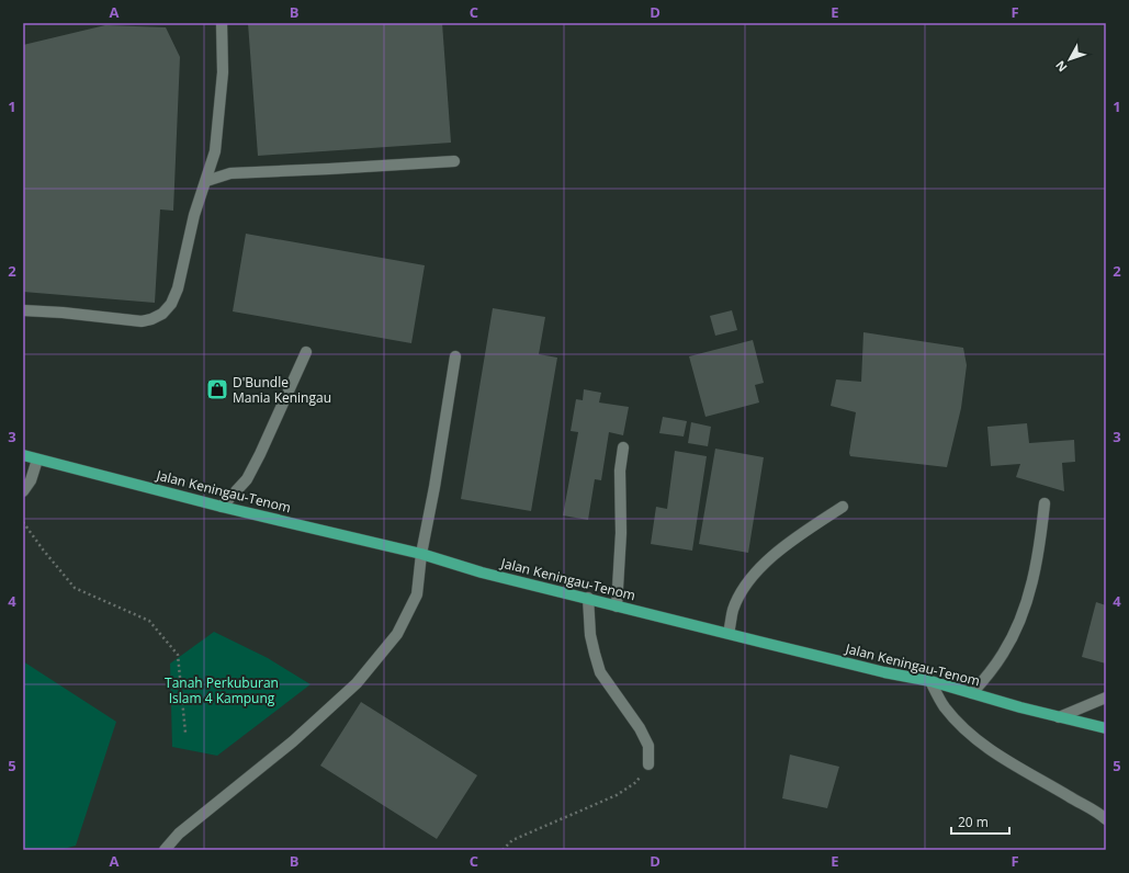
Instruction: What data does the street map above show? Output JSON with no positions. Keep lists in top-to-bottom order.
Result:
{
  "streets": {
    "main road": ["Jalan Keningau-Tenom"]
  },
  "parks": ["Tanah Perkuburan Islam 4 Kampung"],
  "places": {
    "shop": ["D'Bundle Mania Keningau"]
  },
  "scale_bar": "20 m",
  "north": "bottom left",
  "grid": {
    "columns": [
      "A",
      "B",
      "C",
      "D",
      "E",
      "F"
    ],
    "rows": [
      "1",
      "2",
      "3",
      "4",
      "5"
    ]
  }
}
